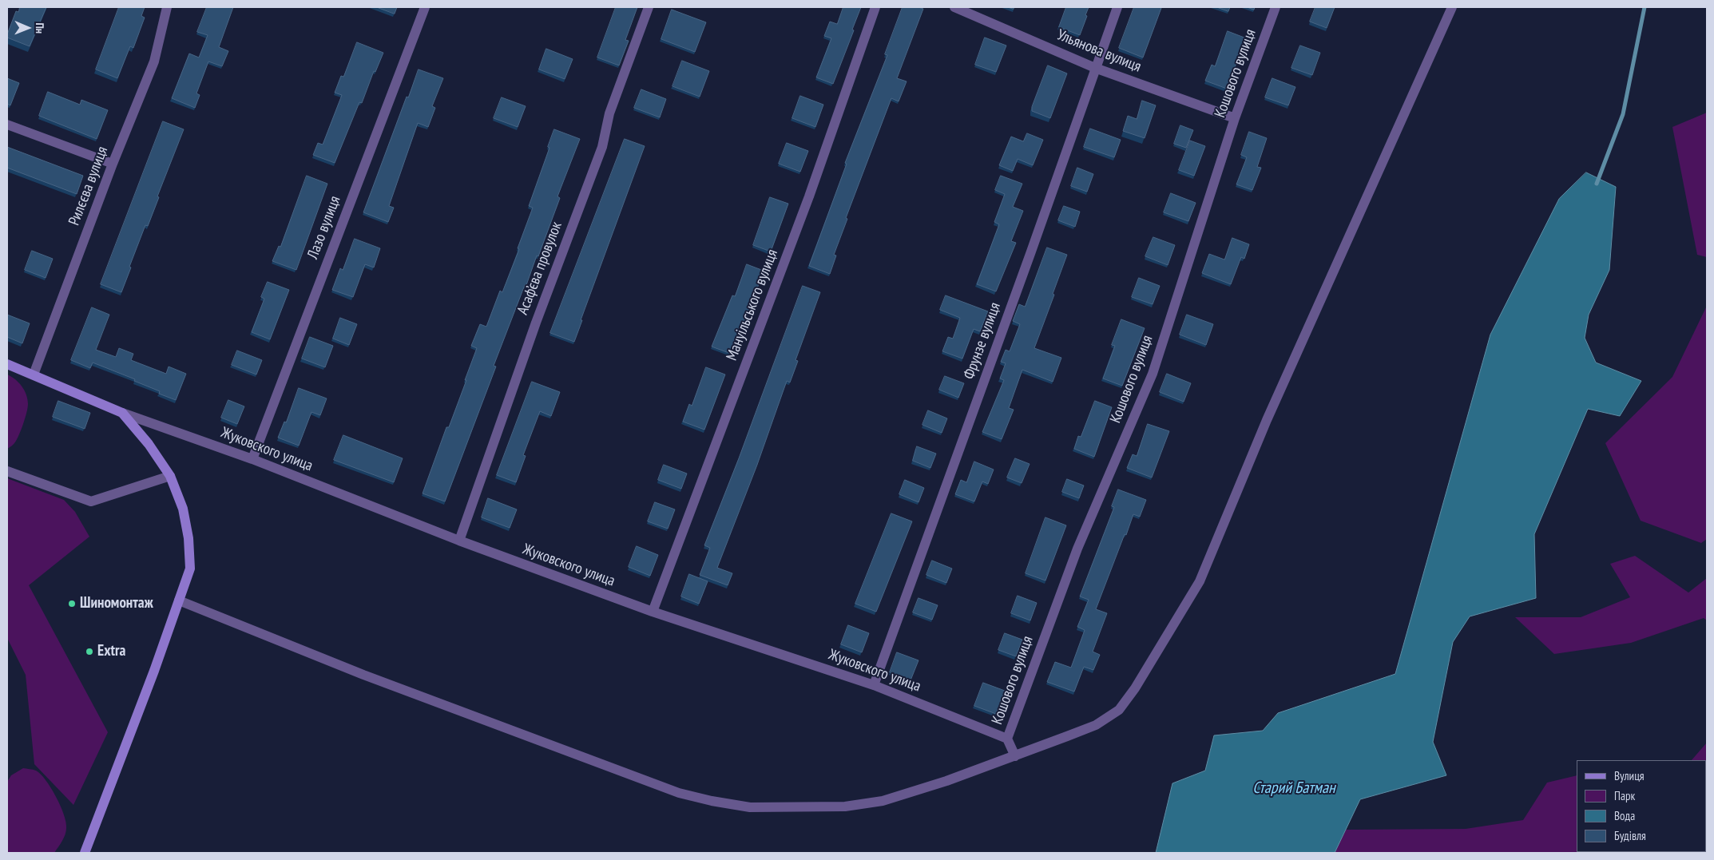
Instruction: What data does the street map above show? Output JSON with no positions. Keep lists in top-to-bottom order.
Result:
{
  "streets": {
    "street": [
      "Ульянова вулиця",
      "Кошового вулиця",
      "Рилєєва вулиця",
      "Лазо вулиця",
      "Асаф’єва провулок",
      "Мануільського вулиця",
      "Фрунзе вулиця",
      "Жуковского улица"
    ]
  },
  "crossings": [
    ["Ульянова вулиця", "Кошового вулиця"],
    ["Ульянова вулиця", "Фрунзе вулиця"],
    ["Кошового вулиця", "Жуковского улица"],
    ["Лазо вулиця", "Жуковского улица"],
    ["Асаф’єва провулок", "Жуковского улица"],
    ["Мануільського вулиця", "Жуковского улица"],
    ["Фрунзе вулиця", "Жуковского улица"]
  ],
  "water": ["Старий Батман"],
  "places": ["Шиномонтаж", "Extra"],
  "legend": [
    "Вулиця",
    "Парк",
    "Вода",
    "Будівля"
  ],
  "north": "right"
}
